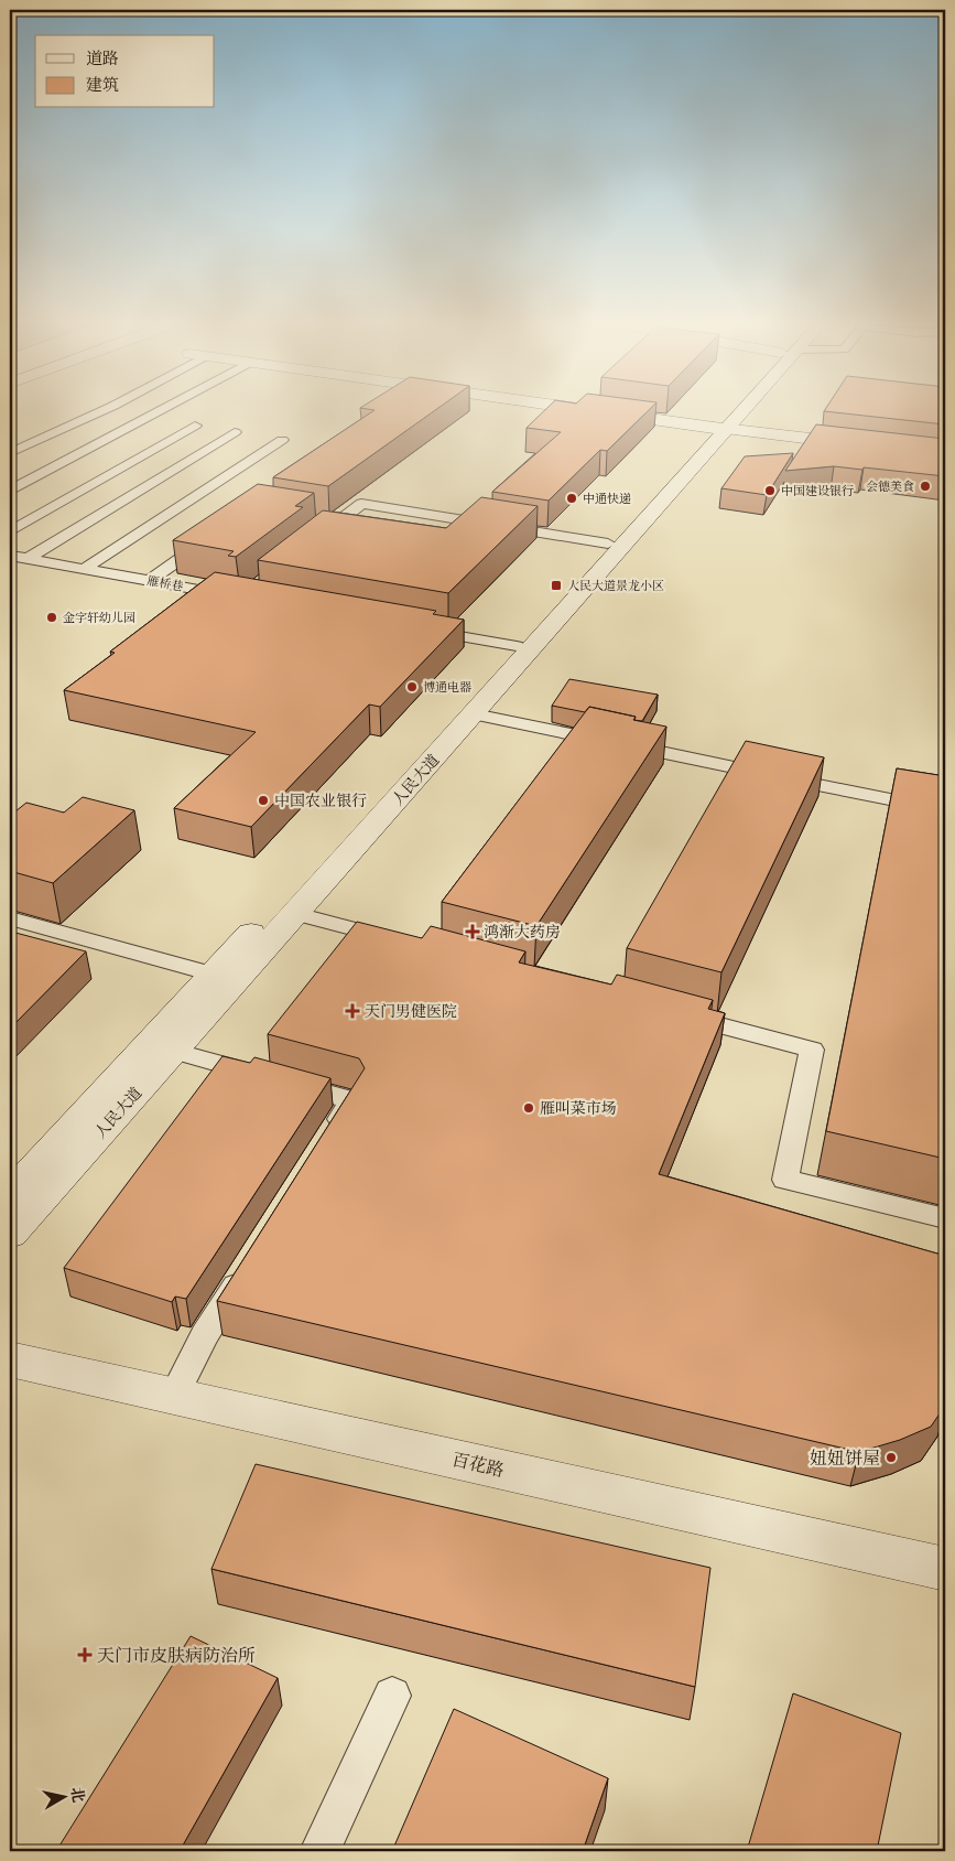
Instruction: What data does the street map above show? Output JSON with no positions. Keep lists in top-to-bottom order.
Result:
{
  "streets": {
    "main road": ["人民大道", "百花路"],
    "lane": ["雁桥巷"]
  },
  "places": {
    "other": [
      "会德美食",
      "中国建设银行",
      "中通快递",
      "金字轩幼儿园",
      "博通电器",
      "中国农业银行",
      "雁叫菜市场",
      "妞妞饼屋"
    ],
    "transit": ["人民大道景龙小区"],
    "health": ["鸿渐大药房", "天门男健医院", "天门市皮肤病防治所"]
  },
  "legend": ["道路", "建筑"],
  "north": "right"
}
